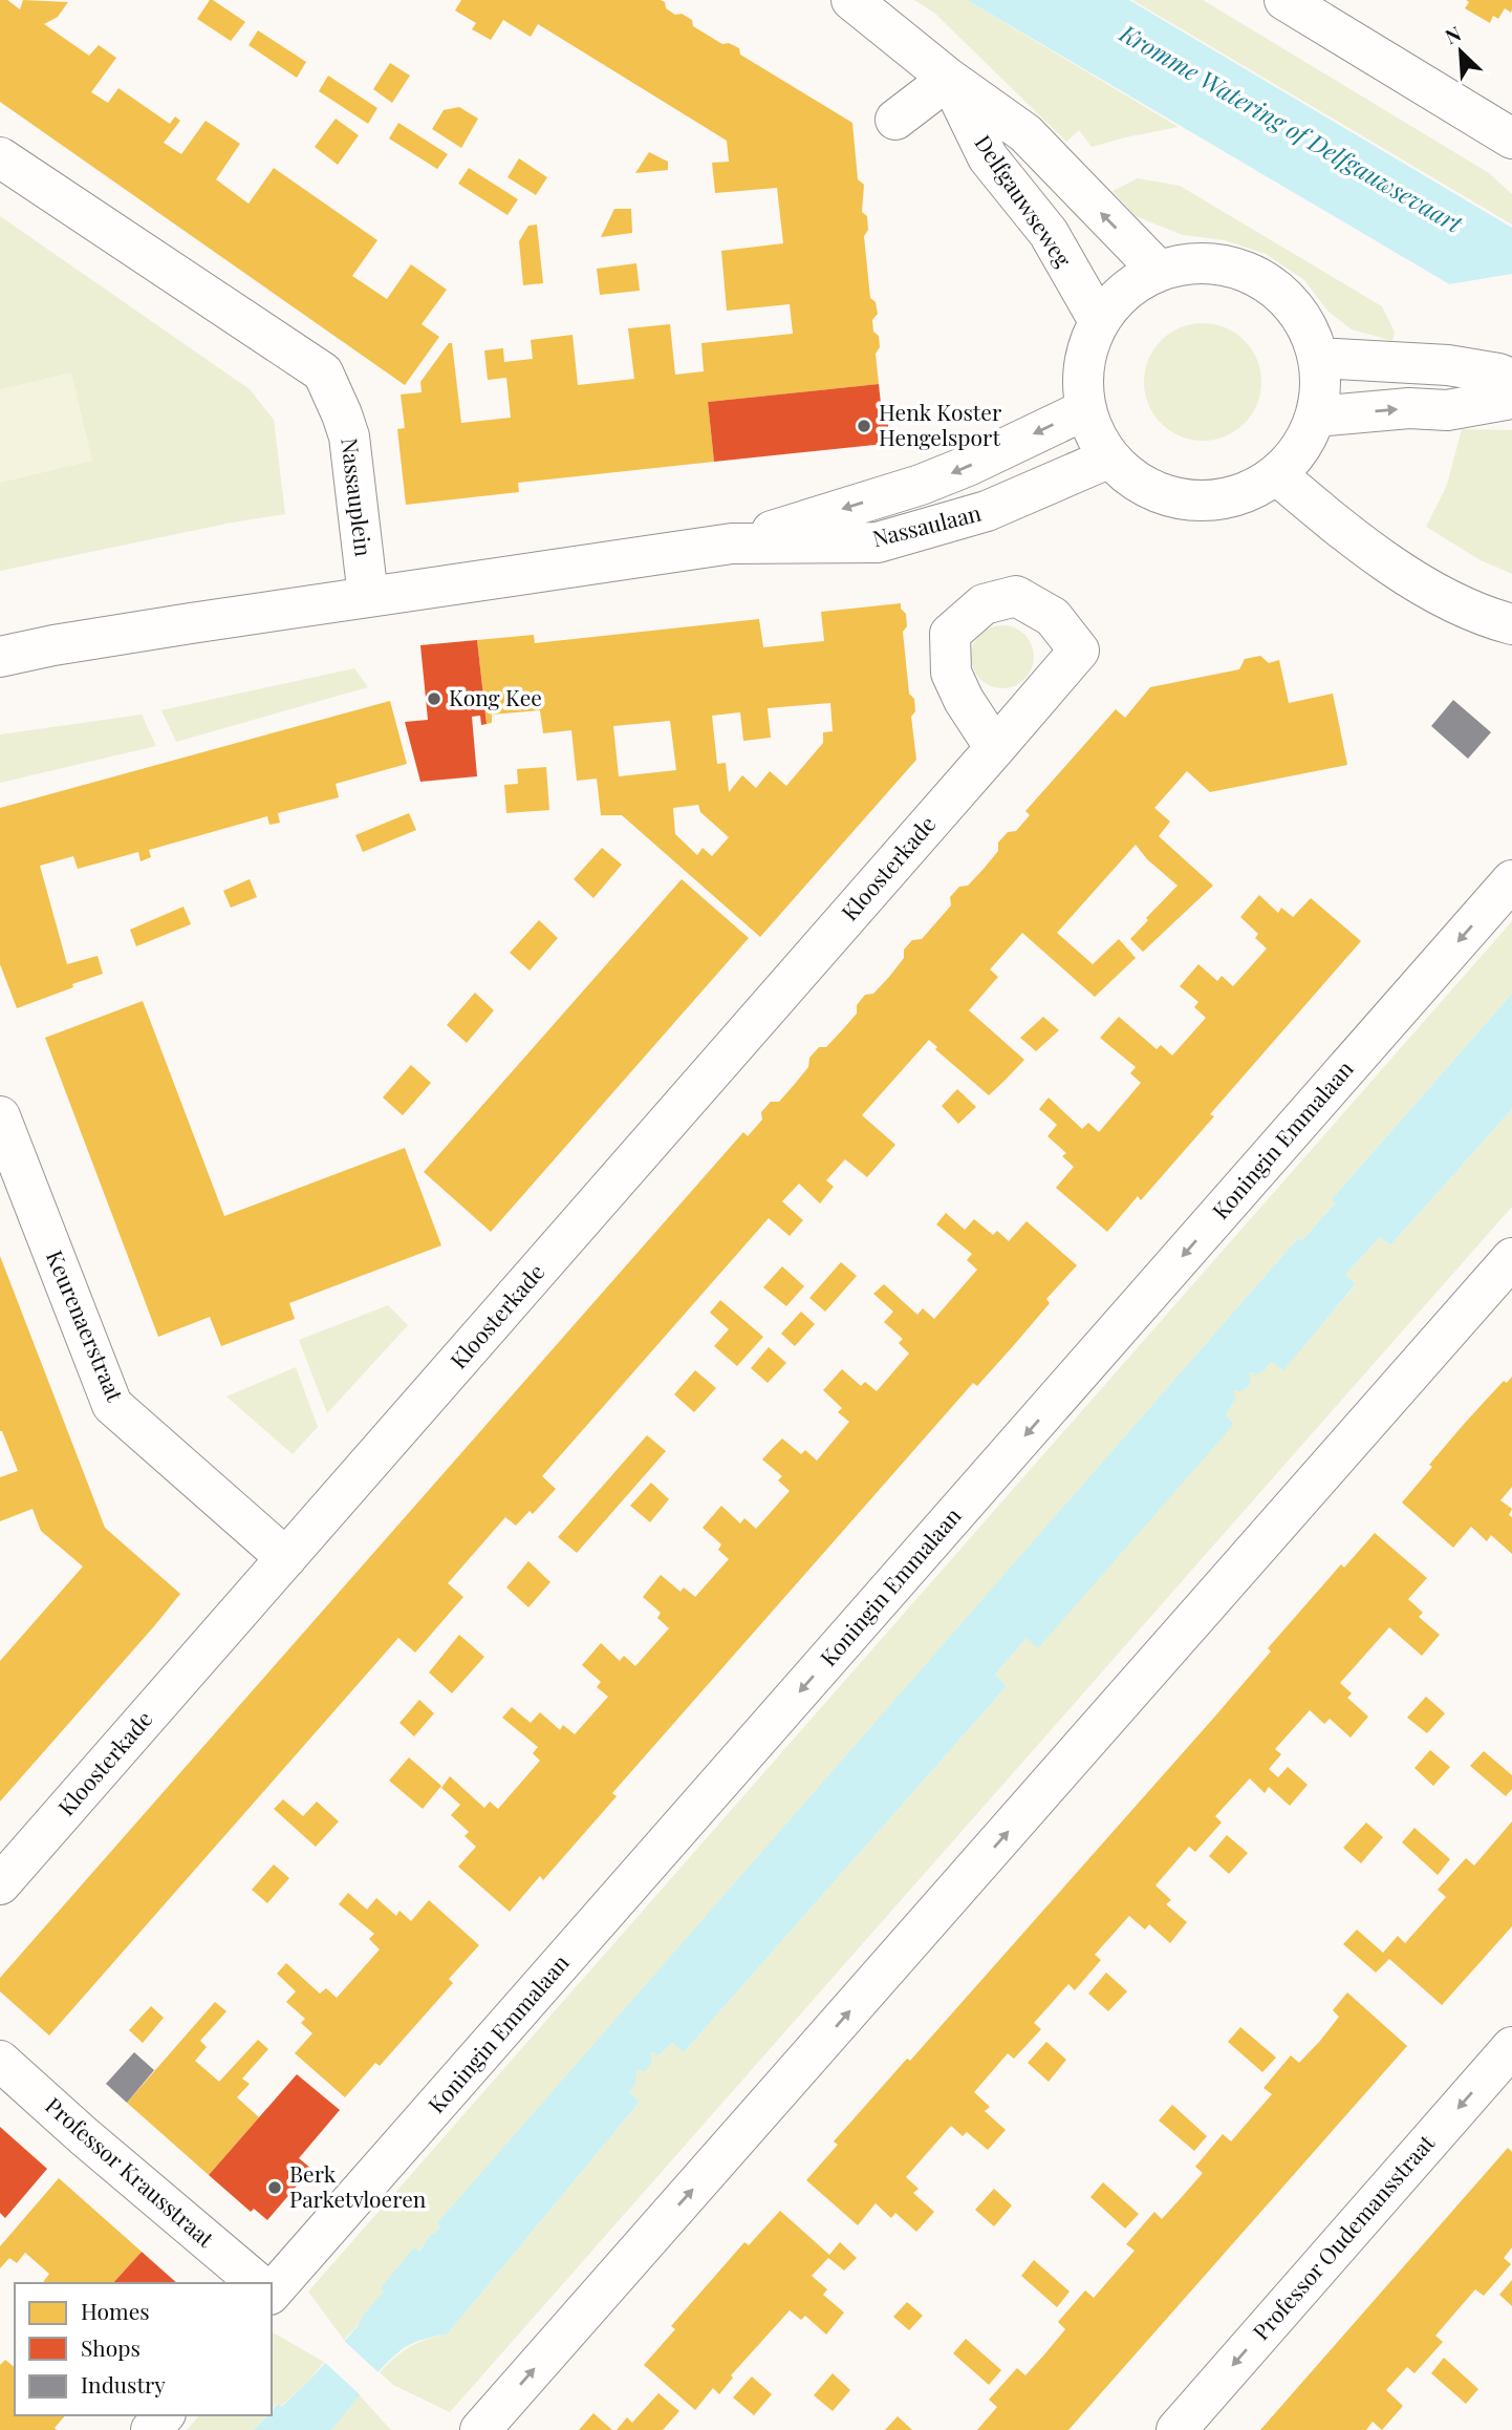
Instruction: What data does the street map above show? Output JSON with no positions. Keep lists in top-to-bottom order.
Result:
{
  "streets": {
    "street": [
      "Delfgauwseweg",
      "Nassauplein",
      "Nassaulaan",
      "Kloosterkade",
      "Koningin Emmalaan",
      "Keurenaerstraat",
      "Professor Krausstraat",
      "Professor Oudemansstraat"
    ]
  },
  "crossings": [
    ["Delfgauwseweg", "Nassaulaan"],
    ["Nassauplein", "Nassaulaan"],
    ["Kloosterkade", "Keurenaerstraat"]
  ],
  "one_way": ["Professor Oudemansstraat"],
  "water": ["Kromme Watering of Delfgauwsevaart"],
  "places": ["Henk Koster Hengelsport", "Kong Kee", "Berk Parketvloeren"],
  "legend": ["Homes", "Shops", "Industry"],
  "north": "top left"
}
